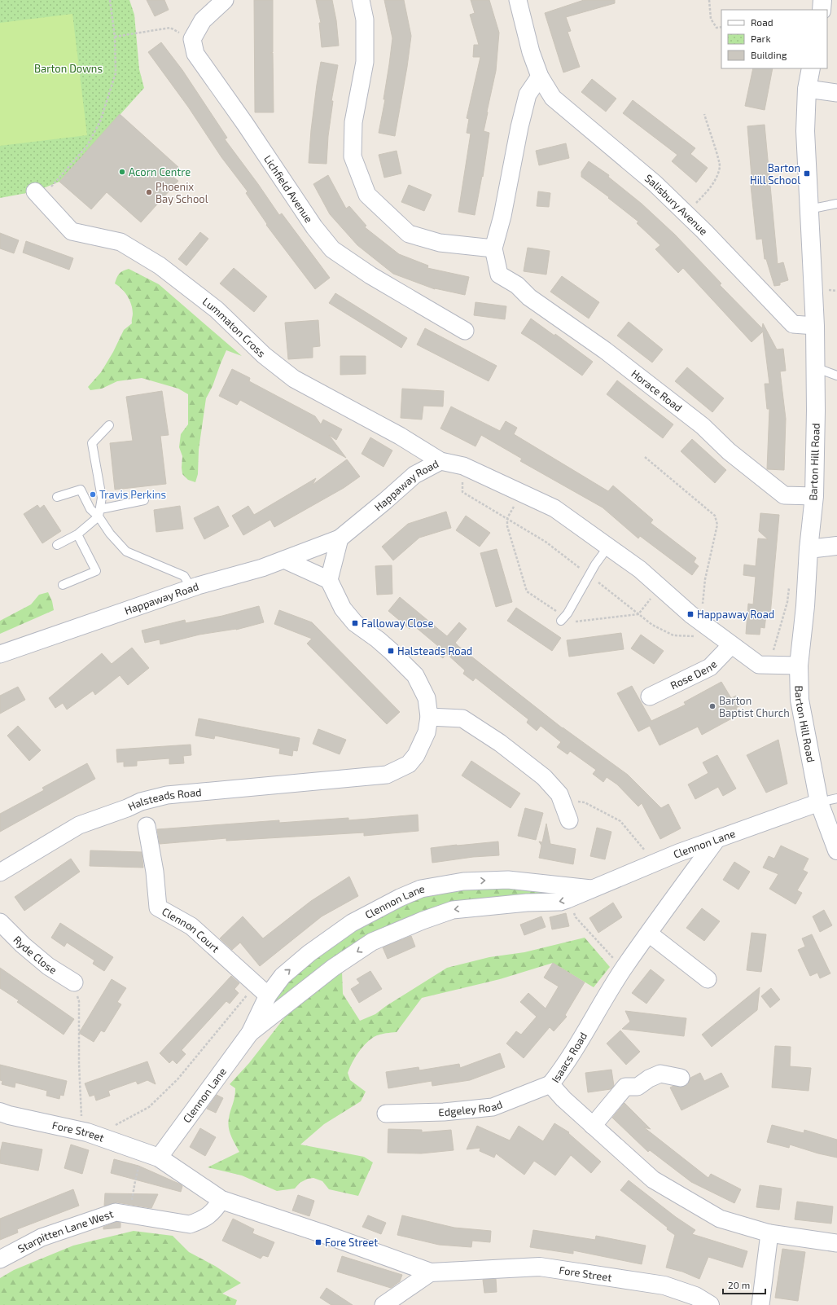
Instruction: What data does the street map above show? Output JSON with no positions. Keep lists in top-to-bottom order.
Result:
{
  "streets": {
    "street": [
      "Lichfield Avenue",
      "Salisbury Avenue",
      "Lummaton Cross",
      "Horace Road",
      "Barton Hill Road",
      "Happaway Road",
      "Rose Dene",
      "Halsteads Road",
      "Clennon Lane",
      "Clennon Court",
      "Ryde Close",
      "Isaacs Road",
      "Edgeley Road",
      "Fore Street",
      "Starpitten Lane West"
    ]
  },
  "crossings": [
    ["Salisbury Avenue", "Barton Hill Road"],
    ["Lummaton Cross", "Happaway Road"],
    ["Horace Road", "Barton Hill Road"],
    ["Barton Hill Road", "Happaway Road"],
    ["Barton Hill Road", "Clennon Lane"],
    ["Happaway Road", "Rose Dene"],
    ["Clennon Lane", "Clennon Court"],
    ["Clennon Lane", "Isaacs Road"],
    ["Clennon Lane", "Fore Street"],
    ["Isaacs Road", "Edgeley Road"],
    ["Fore Street", "Starpitten Lane West"]
  ],
  "parks": ["Barton Downs"],
  "places": {
    "other": [
      "Acorn Centre",
      "Phoenix Bay School",
      "Travis Perkins",
      "Barton Baptist Church"
    ],
    "transit": [
      "Barton Hill School",
      "Happaway Road",
      "Falloway Close",
      "Halsteads Road",
      "Fore Street"
    ]
  },
  "legend": ["Road", "Park", "Building"],
  "scale_bar": "20 m"
}
